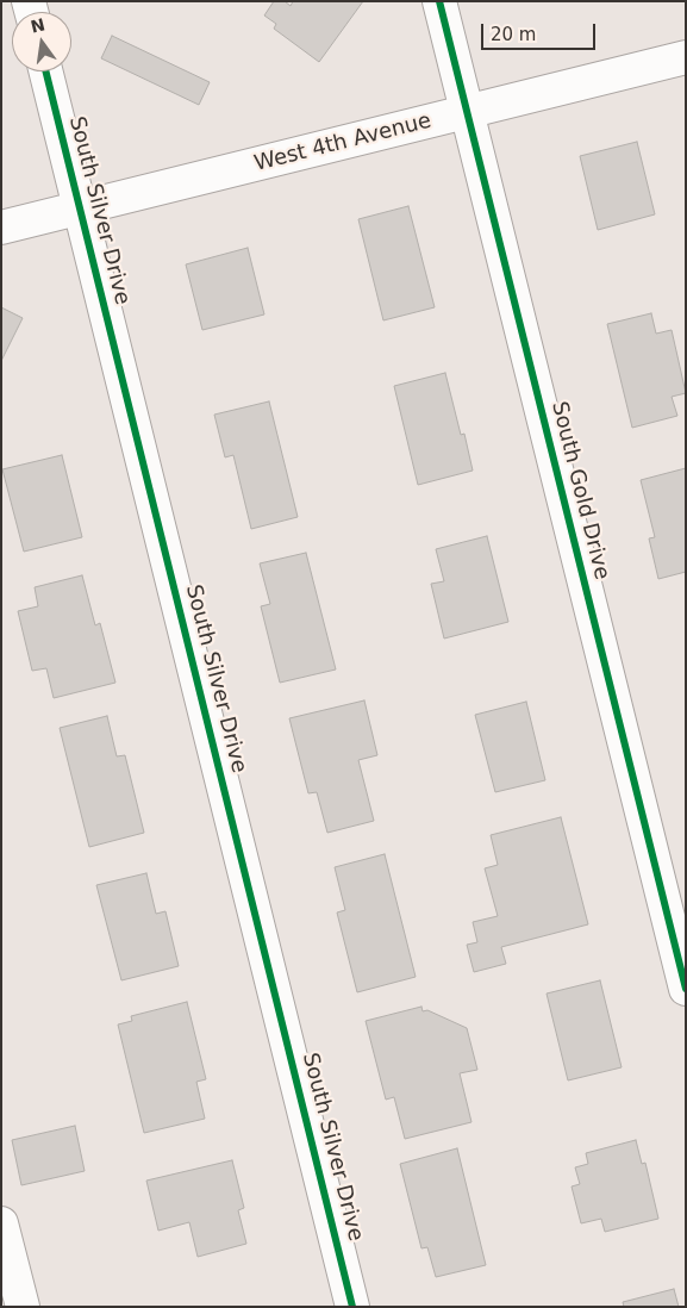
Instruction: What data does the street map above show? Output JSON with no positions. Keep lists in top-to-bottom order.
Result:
{
  "streets": {
    "street": ["West 4th Avenue", "South Silver Drive", "South Gold Drive"]
  },
  "crossings": [
    ["West 4th Avenue", "South Silver Drive"],
    ["West 4th Avenue", "South Gold Drive"]
  ],
  "scale_bar": "20 m",
  "north": "top"
}
